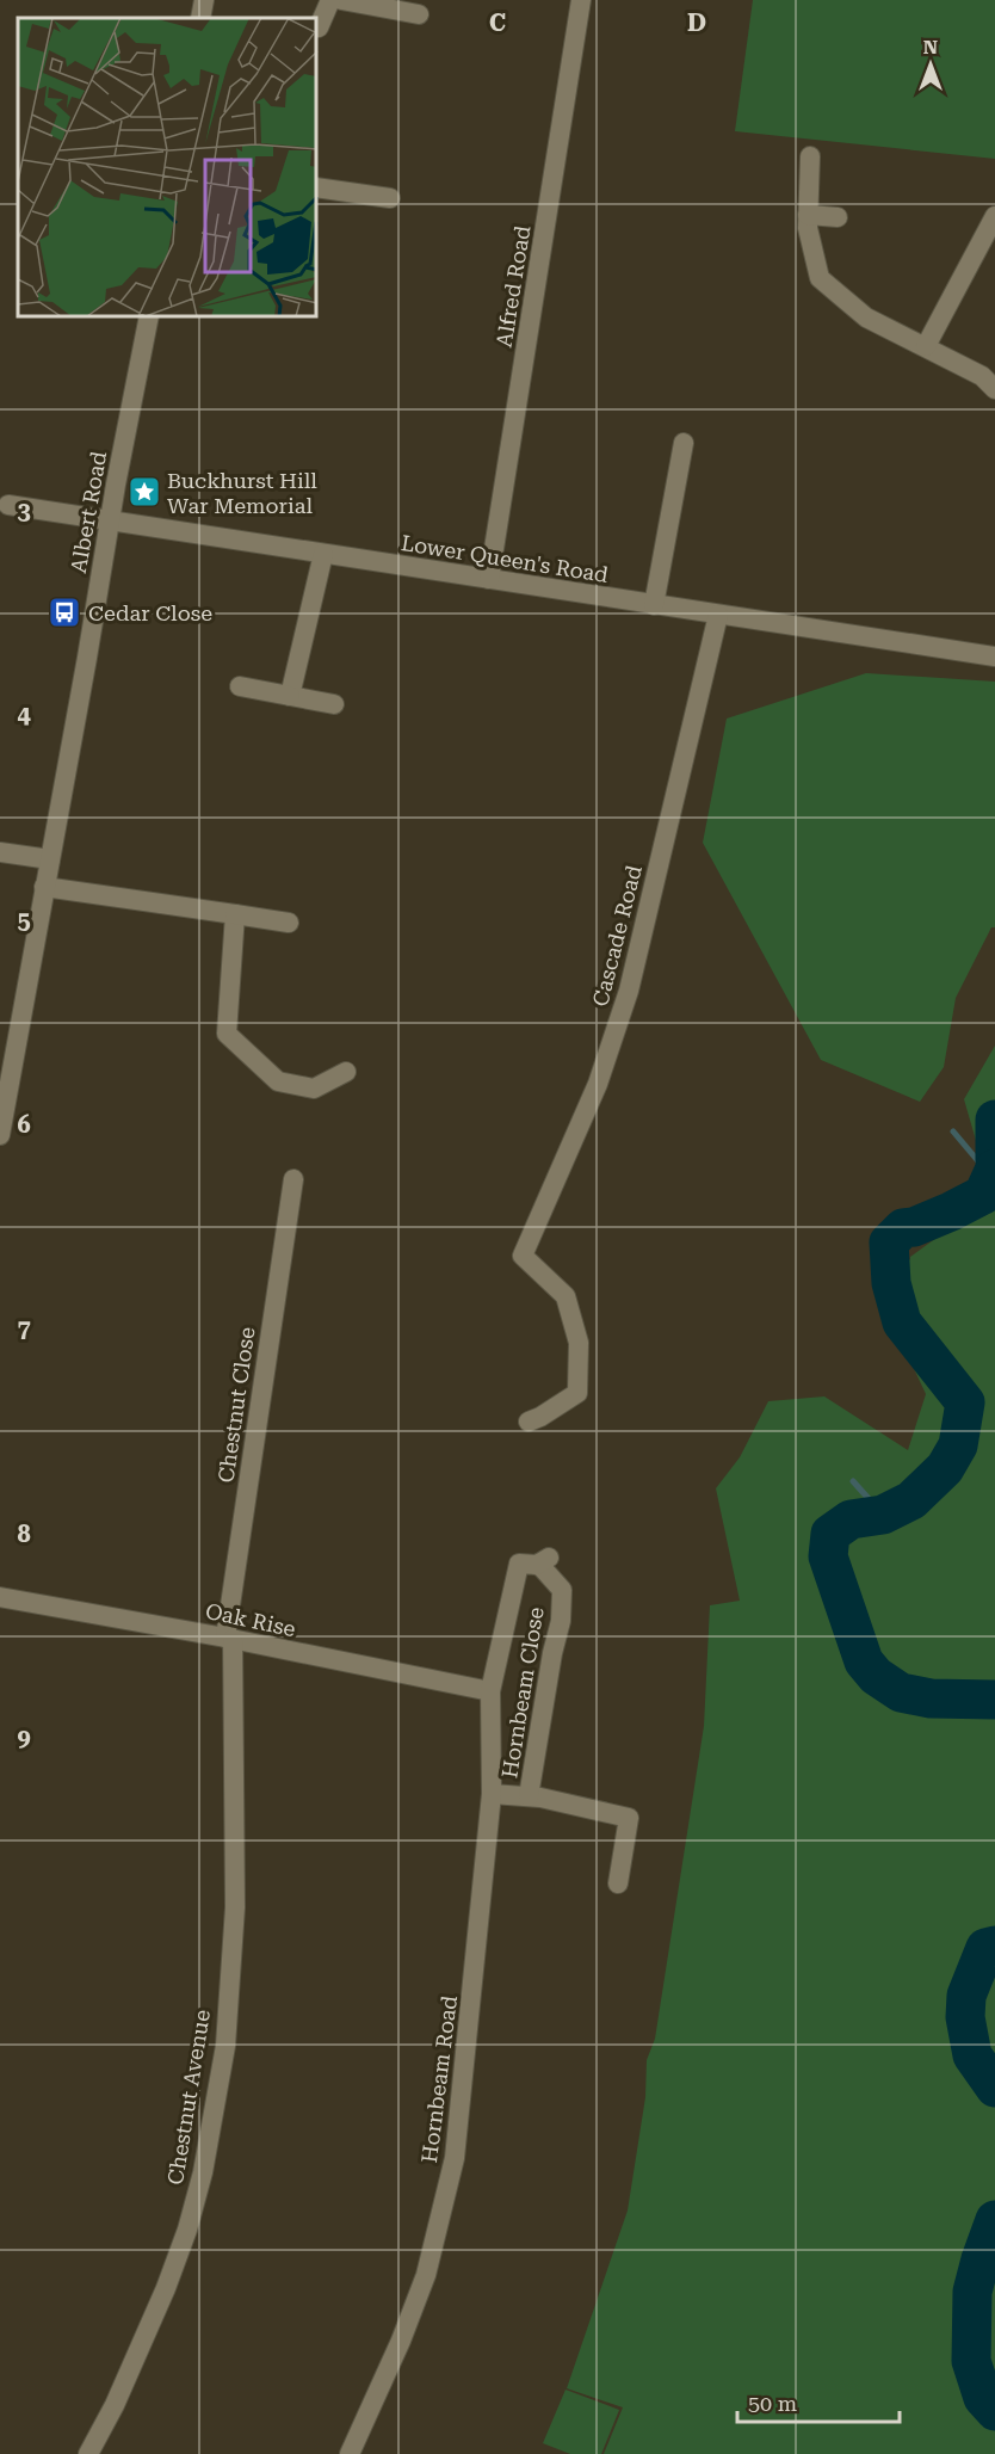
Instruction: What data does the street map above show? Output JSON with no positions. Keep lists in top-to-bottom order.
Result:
{
  "streets": {
    "street": [
      "Alfred Road",
      "Albert Road",
      "Lower Queen's Road",
      "Cascade Road",
      "Chestnut Close",
      "Oak Rise",
      "Hornbeam Close",
      "Hornbeam Road",
      "Chestnut Avenue"
    ]
  },
  "crossings": [
    ["Alfred Road", "Lower Queen's Road"],
    ["Albert Road", "Lower Queen's Road"],
    ["Lower Queen's Road", "Cascade Road"],
    ["Chestnut Close", "Oak Rise"],
    ["Chestnut Close", "Chestnut Avenue"],
    ["Oak Rise", "Hornbeam Close"],
    ["Oak Rise", "Hornbeam Road"],
    ["Oak Rise", "Chestnut Avenue"],
    ["Hornbeam Close", "Hornbeam Road"]
  ],
  "places": {
    "place": ["Buckhurst Hill War Memorial"],
    "bus stop": ["Cedar Close"]
  },
  "scale_bar": "50 m",
  "north": "top",
  "grid": {
    "columns": ["C", "D"],
    "rows": [
      "3",
      "4",
      "5",
      "6",
      "7",
      "8",
      "9"
    ]
  }
}
